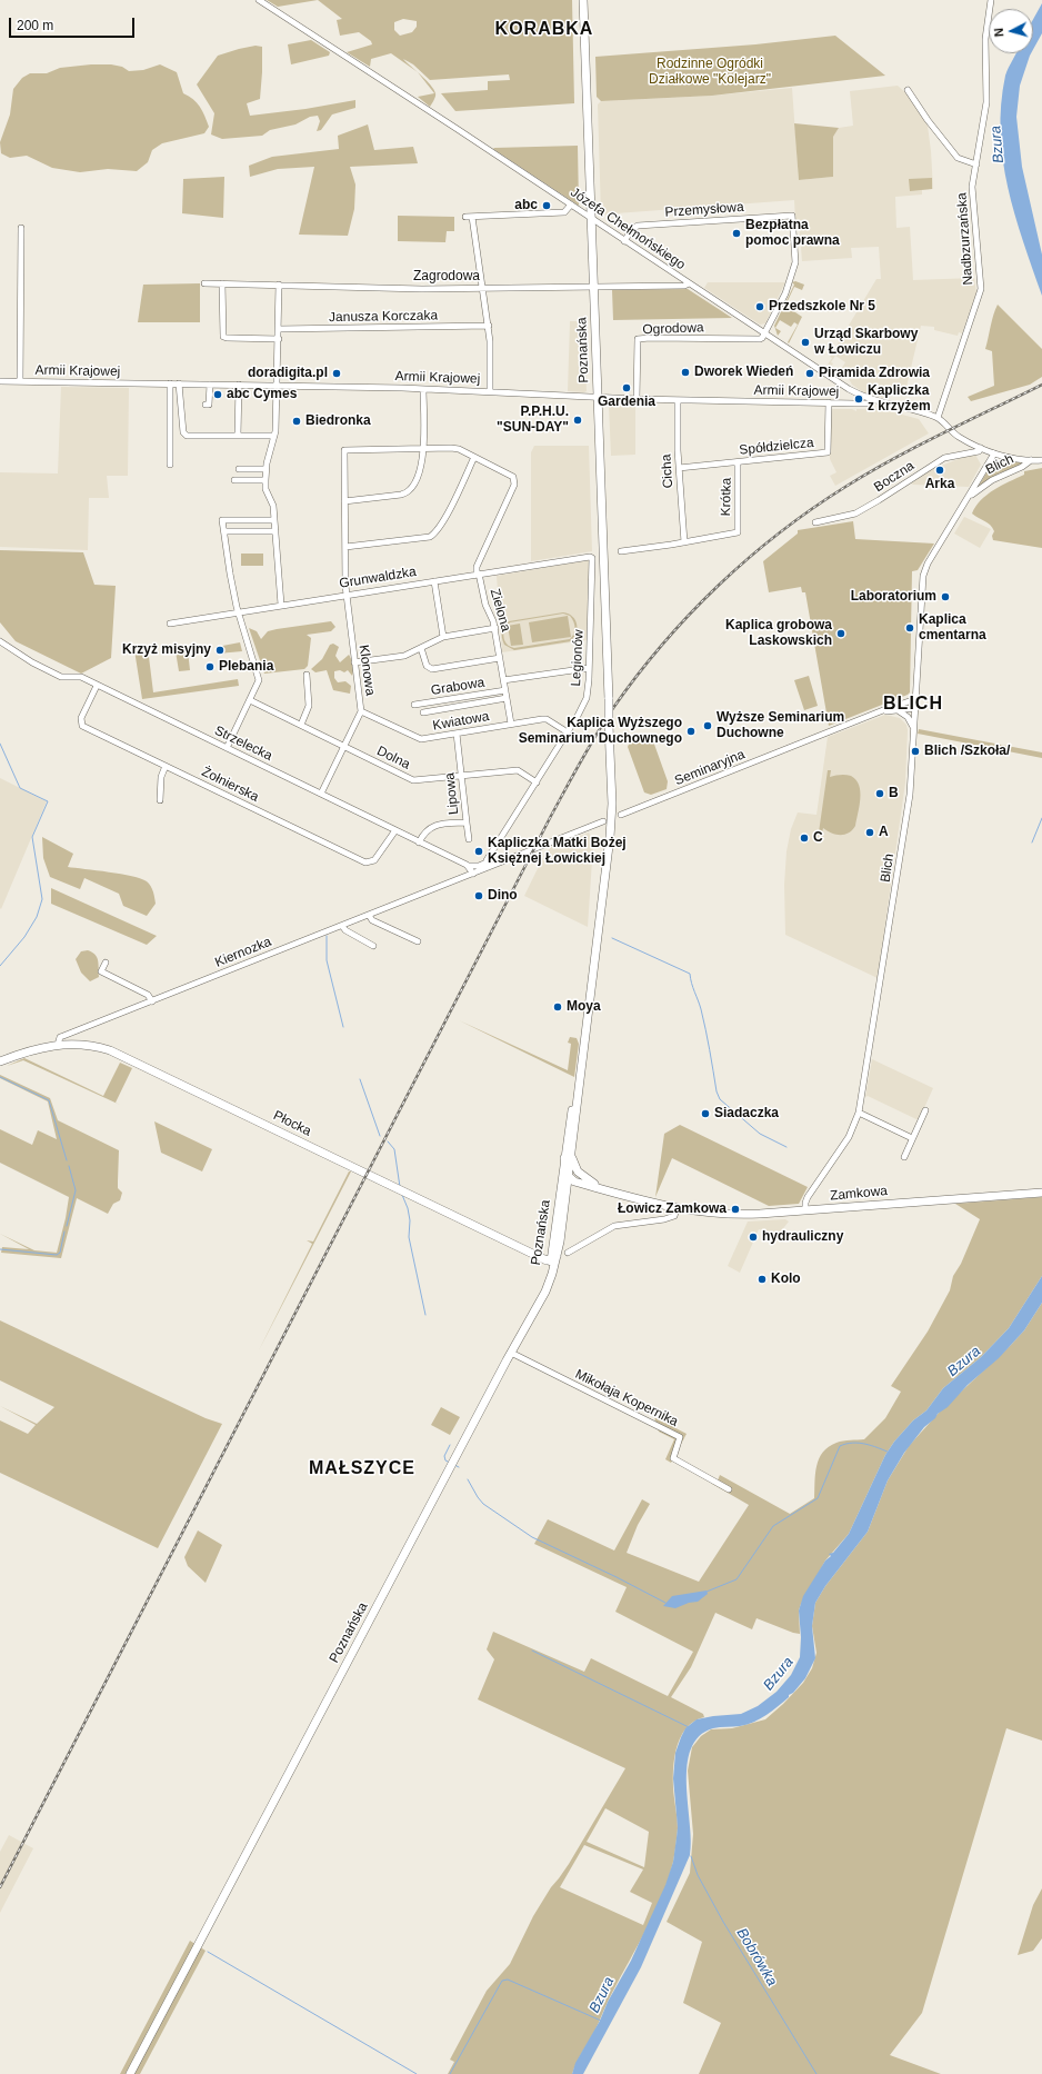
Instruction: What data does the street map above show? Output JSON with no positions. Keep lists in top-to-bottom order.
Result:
{
  "streets": {
    "main road": ["Poznańska", "Płocka", "Zamkowa"],
    "street": [
      "Przemysłowa",
      "Józefa Chełmońskiego",
      "Nadbzurzańska",
      "Zagrodowa",
      "Janusza Korczaka",
      "Ogrodowa",
      "Armii Krajowej",
      "Spółdzielcza",
      "Blich",
      "Cicha",
      "Boczna",
      "Krótka",
      "Grunwaldzka",
      "Zielona",
      "Legionów",
      "Klonowa",
      "Grabowa",
      "Kwiatowa",
      "Strzelecka",
      "Dolna",
      "Seminaryjna",
      "Żołnierska",
      "Lipowa",
      "Kiernozka",
      "Mikołaja Kopernika"
    ]
  },
  "crossings": [
    ["Przemysłowa", "Józefa Chełmońskiego"],
    ["Przemysłowa", "Ogrodowa"],
    ["Józefa Chełmońskiego", "Nadbzurzańska"],
    ["Józefa Chełmońskiego", "Zagrodowa"],
    ["Józefa Chełmońskiego", "Ogrodowa"],
    ["Józefa Chełmońskiego", "Poznańska"],
    ["Józefa Chełmońskiego", "Armii Krajowej"],
    ["Józefa Chełmońskiego", "Blich"],
    ["Józefa Chełmońskiego", "Boczna"],
    ["Zagrodowa", "Poznańska"],
    ["Ogrodowa", "Armii Krajowej"],
    ["Poznańska", "Armii Krajowej"],
    ["Poznańska", "Płocka"],
    ["Poznańska", "Zamkowa"],
    ["Poznańska", "Mikołaja Kopernika"],
    ["Armii Krajowej", "Spółdzielcza"],
    ["Armii Krajowej", "Cicha"],
    ["Spółdzielcza", "Cicha"],
    ["Spółdzielcza", "Krótka"],
    ["Blich", "Seminaryjna"],
    ["Blich", "Zamkowa"],
    ["Cicha", "Krótka"],
    ["Grunwaldzka", "Zielona"],
    ["Grunwaldzka", "Legionów"],
    ["Grunwaldzka", "Klonowa"],
    ["Zielona", "Grabowa"],
    ["Zielona", "Kwiatowa"],
    ["Legionów", "Kwiatowa"],
    ["Legionów", "Dolna"],
    ["Legionów", "Kiernozka"],
    ["Klonowa", "Kwiatowa"],
    ["Klonowa", "Strzelecka"],
    ["Klonowa", "Dolna"],
    ["Kwiatowa", "Lipowa"],
    ["Strzelecka", "Żołnierska"],
    ["Strzelecka", "Lipowa"],
    ["Dolna", "Lipowa"],
    ["Kiernozka", "Płocka"]
  ],
  "districts": ["KORABKA", "BLICH", "MAŁSZYCE"],
  "water": ["Bzura", "Bobrówka"],
  "parks": ["Rodzinne Ogródki Działkowe \"Kolejarz\""],
  "places": [
    "abc",
    "Bezpłatna pomoc prawna",
    "Przedszkole Nr 5",
    "Urząd Skarbowy w Łowiczu",
    "Dworek Wiedeń",
    "doradigita.pl",
    "Piramida Zdrowia",
    "Gardenia",
    "abc Cymes",
    "Kapliczka z krzyżem",
    "P.P.H.U. \"SUN-DAY\"",
    "Biedronka",
    "Arka",
    "Laboratorium",
    "Kaplica cmentarna",
    "Kaplica grobowa Laskowskich",
    "Krzyż misyjny",
    "Plebania",
    "Wyższe Seminarium Duchowne",
    "Kaplica Wyższego Seminarium Duchownego",
    "Blich /Szkoła/",
    "B",
    "A",
    "C",
    "Kapliczka Matki Bożej Księżnej Łowickiej",
    "Dino",
    "Moya",
    "Siadaczka",
    "Łowicz Zamkowa",
    "hydrauliczny",
    "Kolo"
  ],
  "scale_bar": "200 m",
  "north": "left"
}
